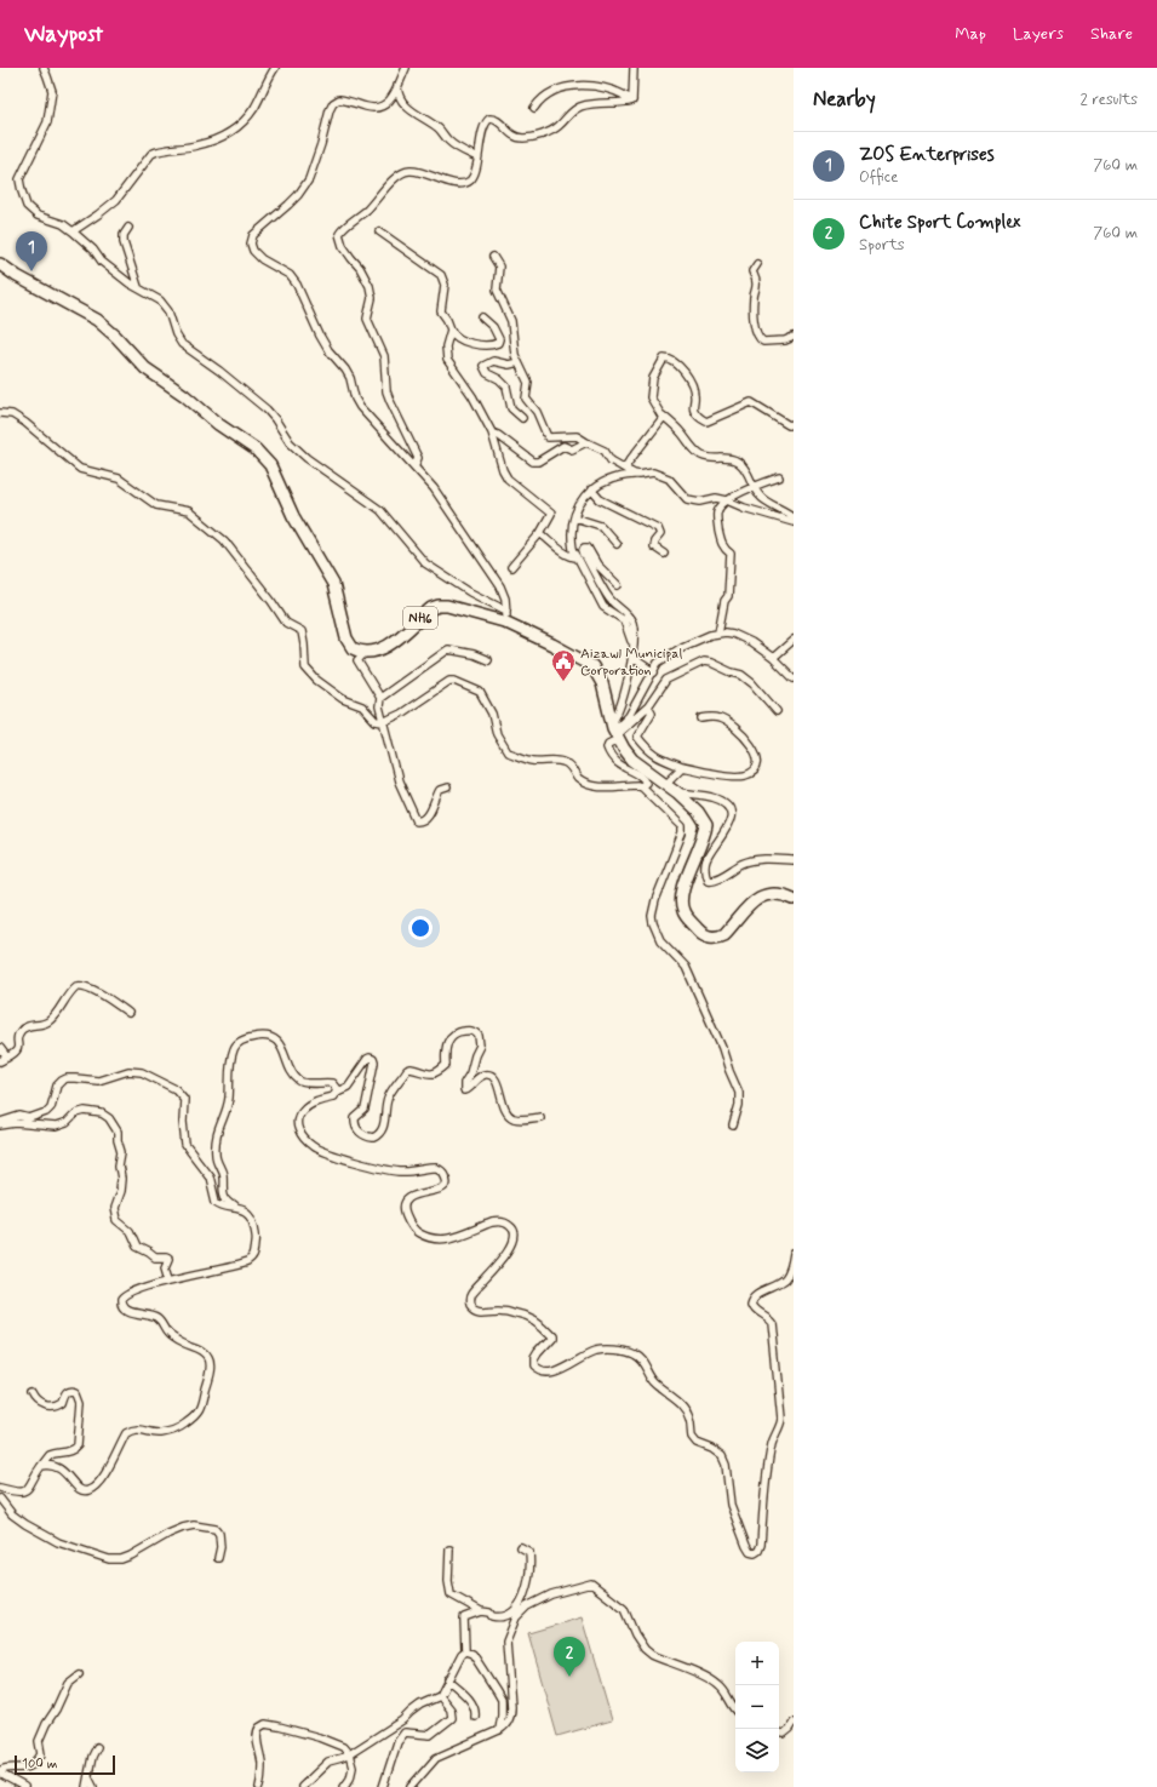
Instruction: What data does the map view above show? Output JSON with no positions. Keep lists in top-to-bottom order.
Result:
{
  "streets": {
    "highway": ["NH6"]
  },
  "places": {
    "public building": ["Aizawl Municipal Corporation"]
  },
  "scale_bar": "100 m",
  "page": {
    "header": "Waypost",
    "nav": ["Map", "Layers", "Share"],
    "heading": ["Nearby", "2 results"],
    "list": [
      {
        "mark": "1",
        "name": "ZOS Enterprises",
        "note": "Office",
        "value": "760 m"
      },
      {
        "mark": "2",
        "name": "Chite Sport Complex",
        "note": "Sports",
        "value": "760 m"
      }
    ],
    "pins": ["1", "2"],
    "map_buttons": ["+", "−"],
    "scale": "100 m"
  }
}
